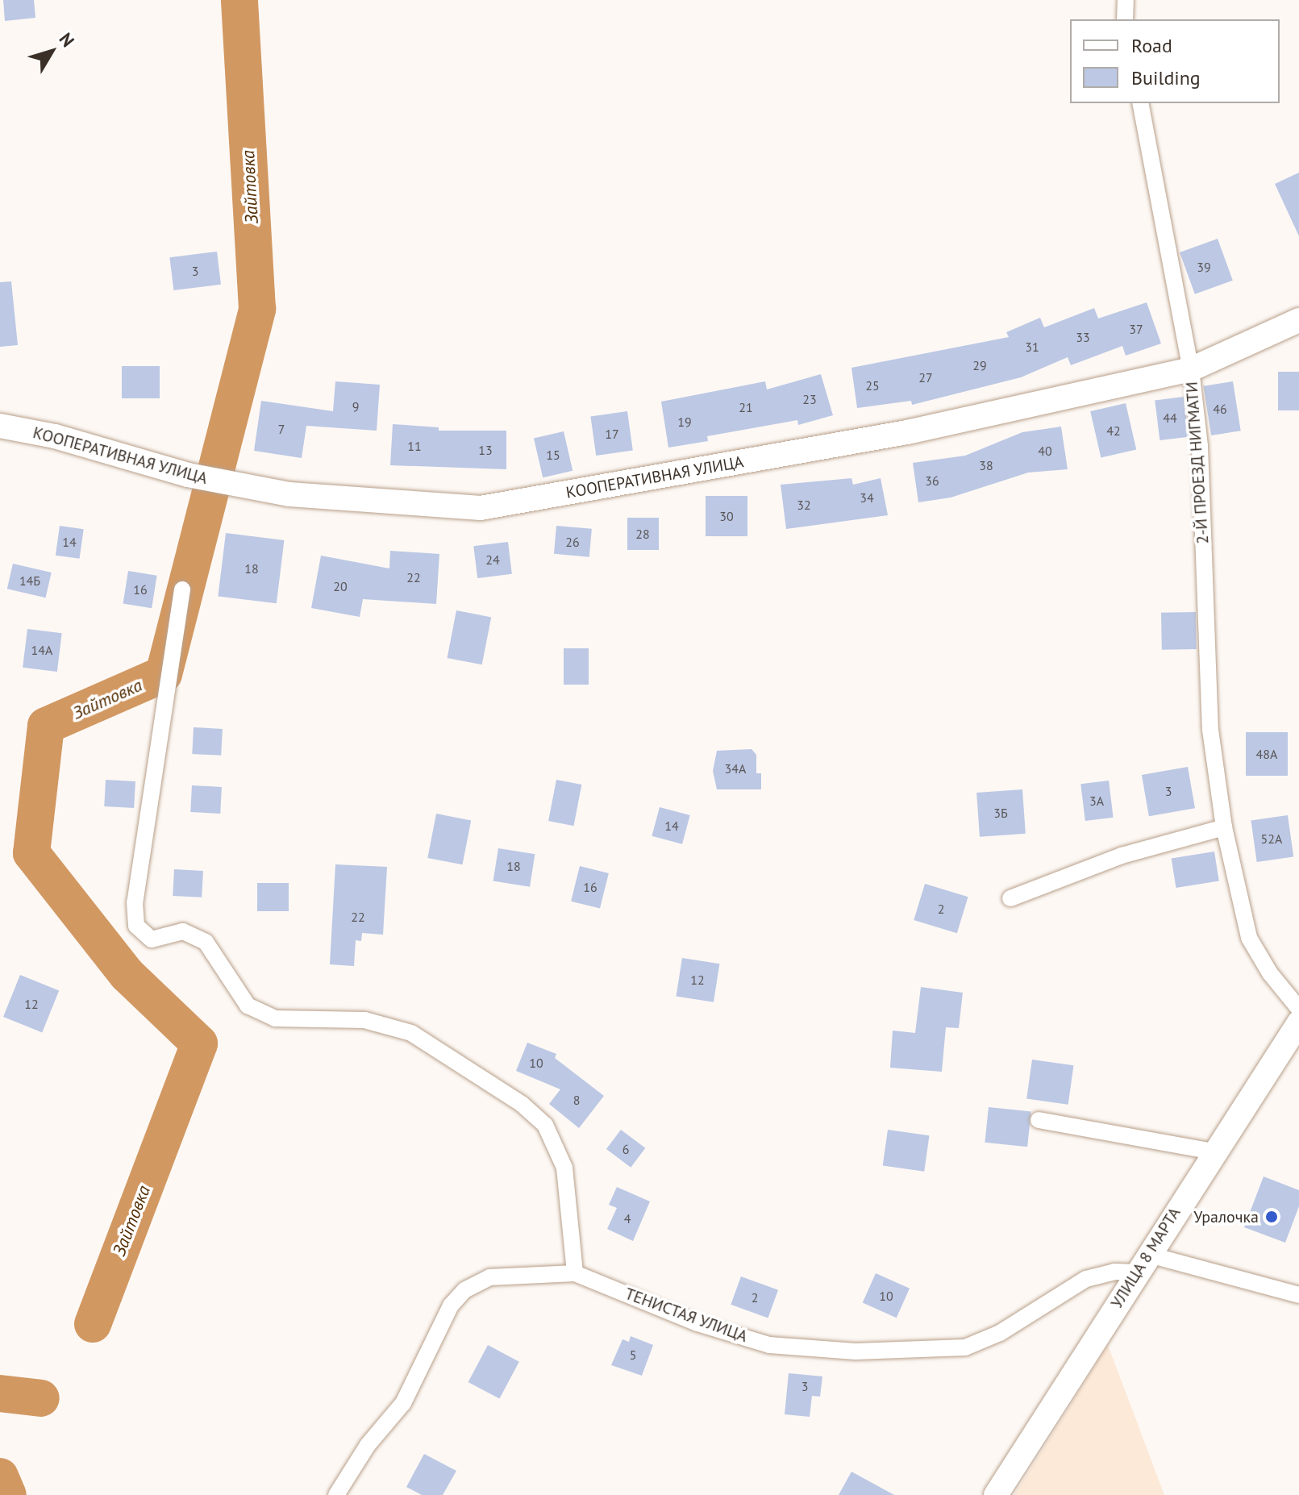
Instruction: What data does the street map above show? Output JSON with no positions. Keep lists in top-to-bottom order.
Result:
{
  "streets": {
    "main road": ["КООПЕРАТИВНАЯ УЛИЦА", "УЛИЦА 8 МАРТА"],
    "street": ["2-Й ПРОЕЗД НИГМАТИ", "ТЕНИСТАЯ УЛИЦА"]
  },
  "crossings": [
    ["КООПЕРАТИВНАЯ УЛИЦА", "2-Й ПРОЕЗД НИГМАТИ"],
    ["УЛИЦА 8 МАРТА", "ТЕНИСТАЯ УЛИЦА"]
  ],
  "water": ["Зайтовка"],
  "places": ["Уралочка"],
  "house_numbers": [
    "39",
    "3",
    "37",
    "33",
    "31",
    "29",
    "27",
    "25",
    "23",
    "9",
    "21",
    "46",
    "44",
    "19",
    "7",
    "42",
    "17",
    "11",
    "13",
    "40",
    "15",
    "38",
    "36",
    "34",
    "32",
    "30",
    "28",
    "14",
    "26",
    "24",
    "18",
    "22",
    "14Б",
    "20",
    "16",
    "14А",
    "48А",
    "34А",
    "3",
    "3А",
    "3Б",
    "14",
    "52А",
    "18",
    "16",
    "2",
    "22",
    "12",
    "12",
    "10",
    "8",
    "6",
    "4",
    "10",
    "2",
    "5",
    "3"
  ],
  "legend": ["Road", "Building"],
  "north": "top right"
}
